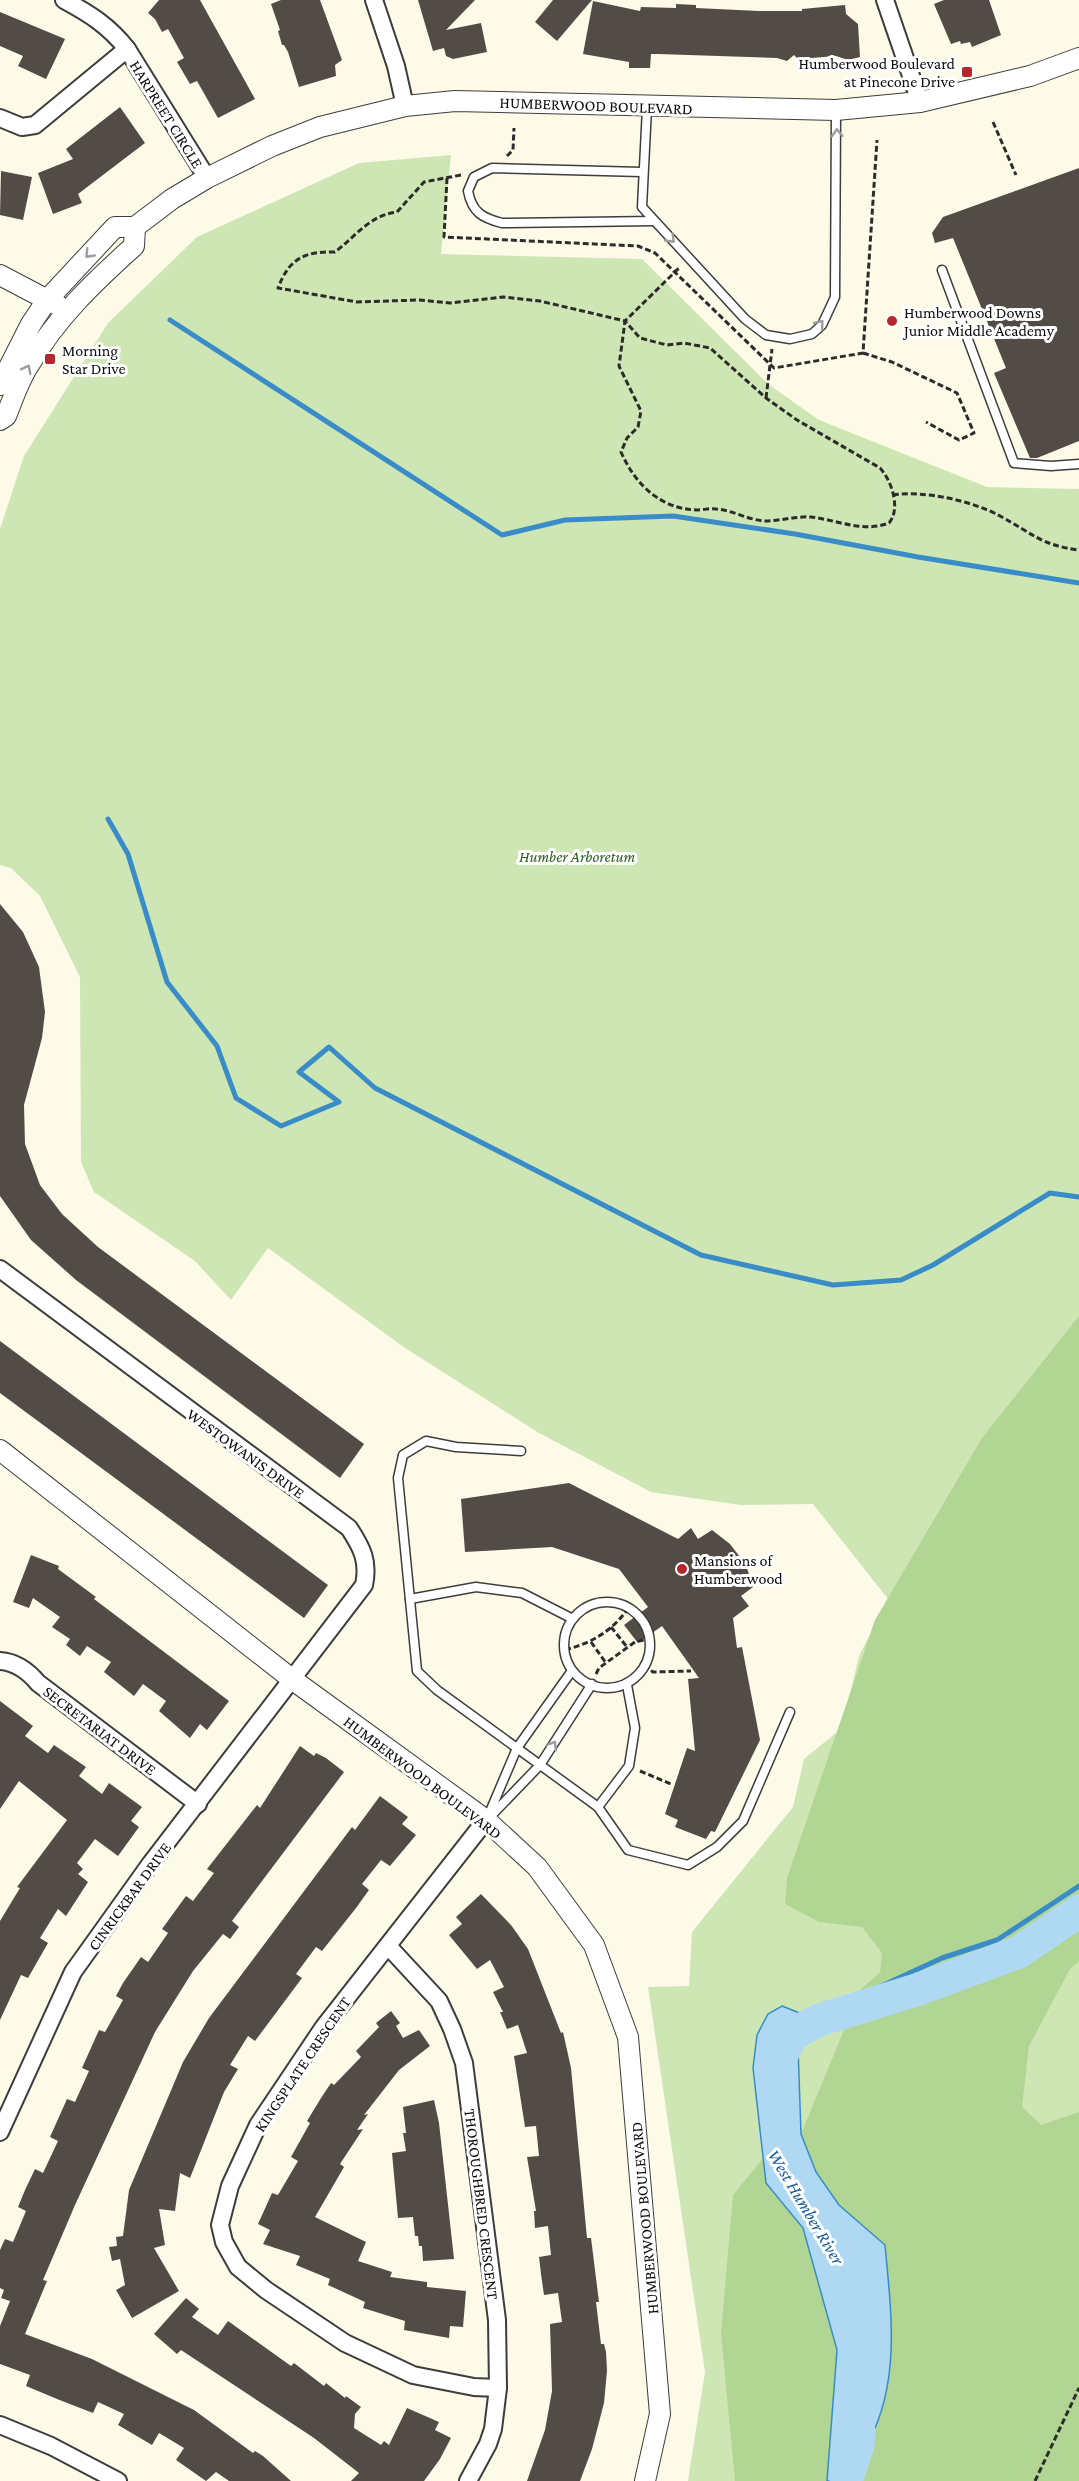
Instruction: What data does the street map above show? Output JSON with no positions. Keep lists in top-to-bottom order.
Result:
{
  "streets": {
    "street": [
      "HUMBERWOOD BOULEVARD",
      "HARPREET CIRCLE",
      "WESTOWANIS DRIVE",
      "SECRETARIAT DRIVE",
      "CINRICKBAR DRIVE",
      "KINGSPLATE CRESCENT",
      "THOROUGHBRED CRESCENT"
    ]
  },
  "crossings": [
    ["HUMBERWOOD BOULEVARD", "HARPREET CIRCLE"],
    ["HUMBERWOOD BOULEVARD", "WESTOWANIS DRIVE"],
    ["HUMBERWOOD BOULEVARD", "CINRICKBAR DRIVE"],
    ["HUMBERWOOD BOULEVARD", "KINGSPLATE CRESCENT"],
    ["WESTOWANIS DRIVE", "CINRICKBAR DRIVE"],
    ["SECRETARIAT DRIVE", "CINRICKBAR DRIVE"],
    ["KINGSPLATE CRESCENT", "THOROUGHBRED CRESCENT"]
  ],
  "water": ["West Humber River"],
  "parks": ["Humber Arboretum"],
  "places": {
    "transit": ["Humberwood Boulevard at Pinecone Drive", "Morning Star Drive"],
    "other": ["Humberwood Downs Junior Middle Academy", "Mansions of Humberwood"]
  }
}
